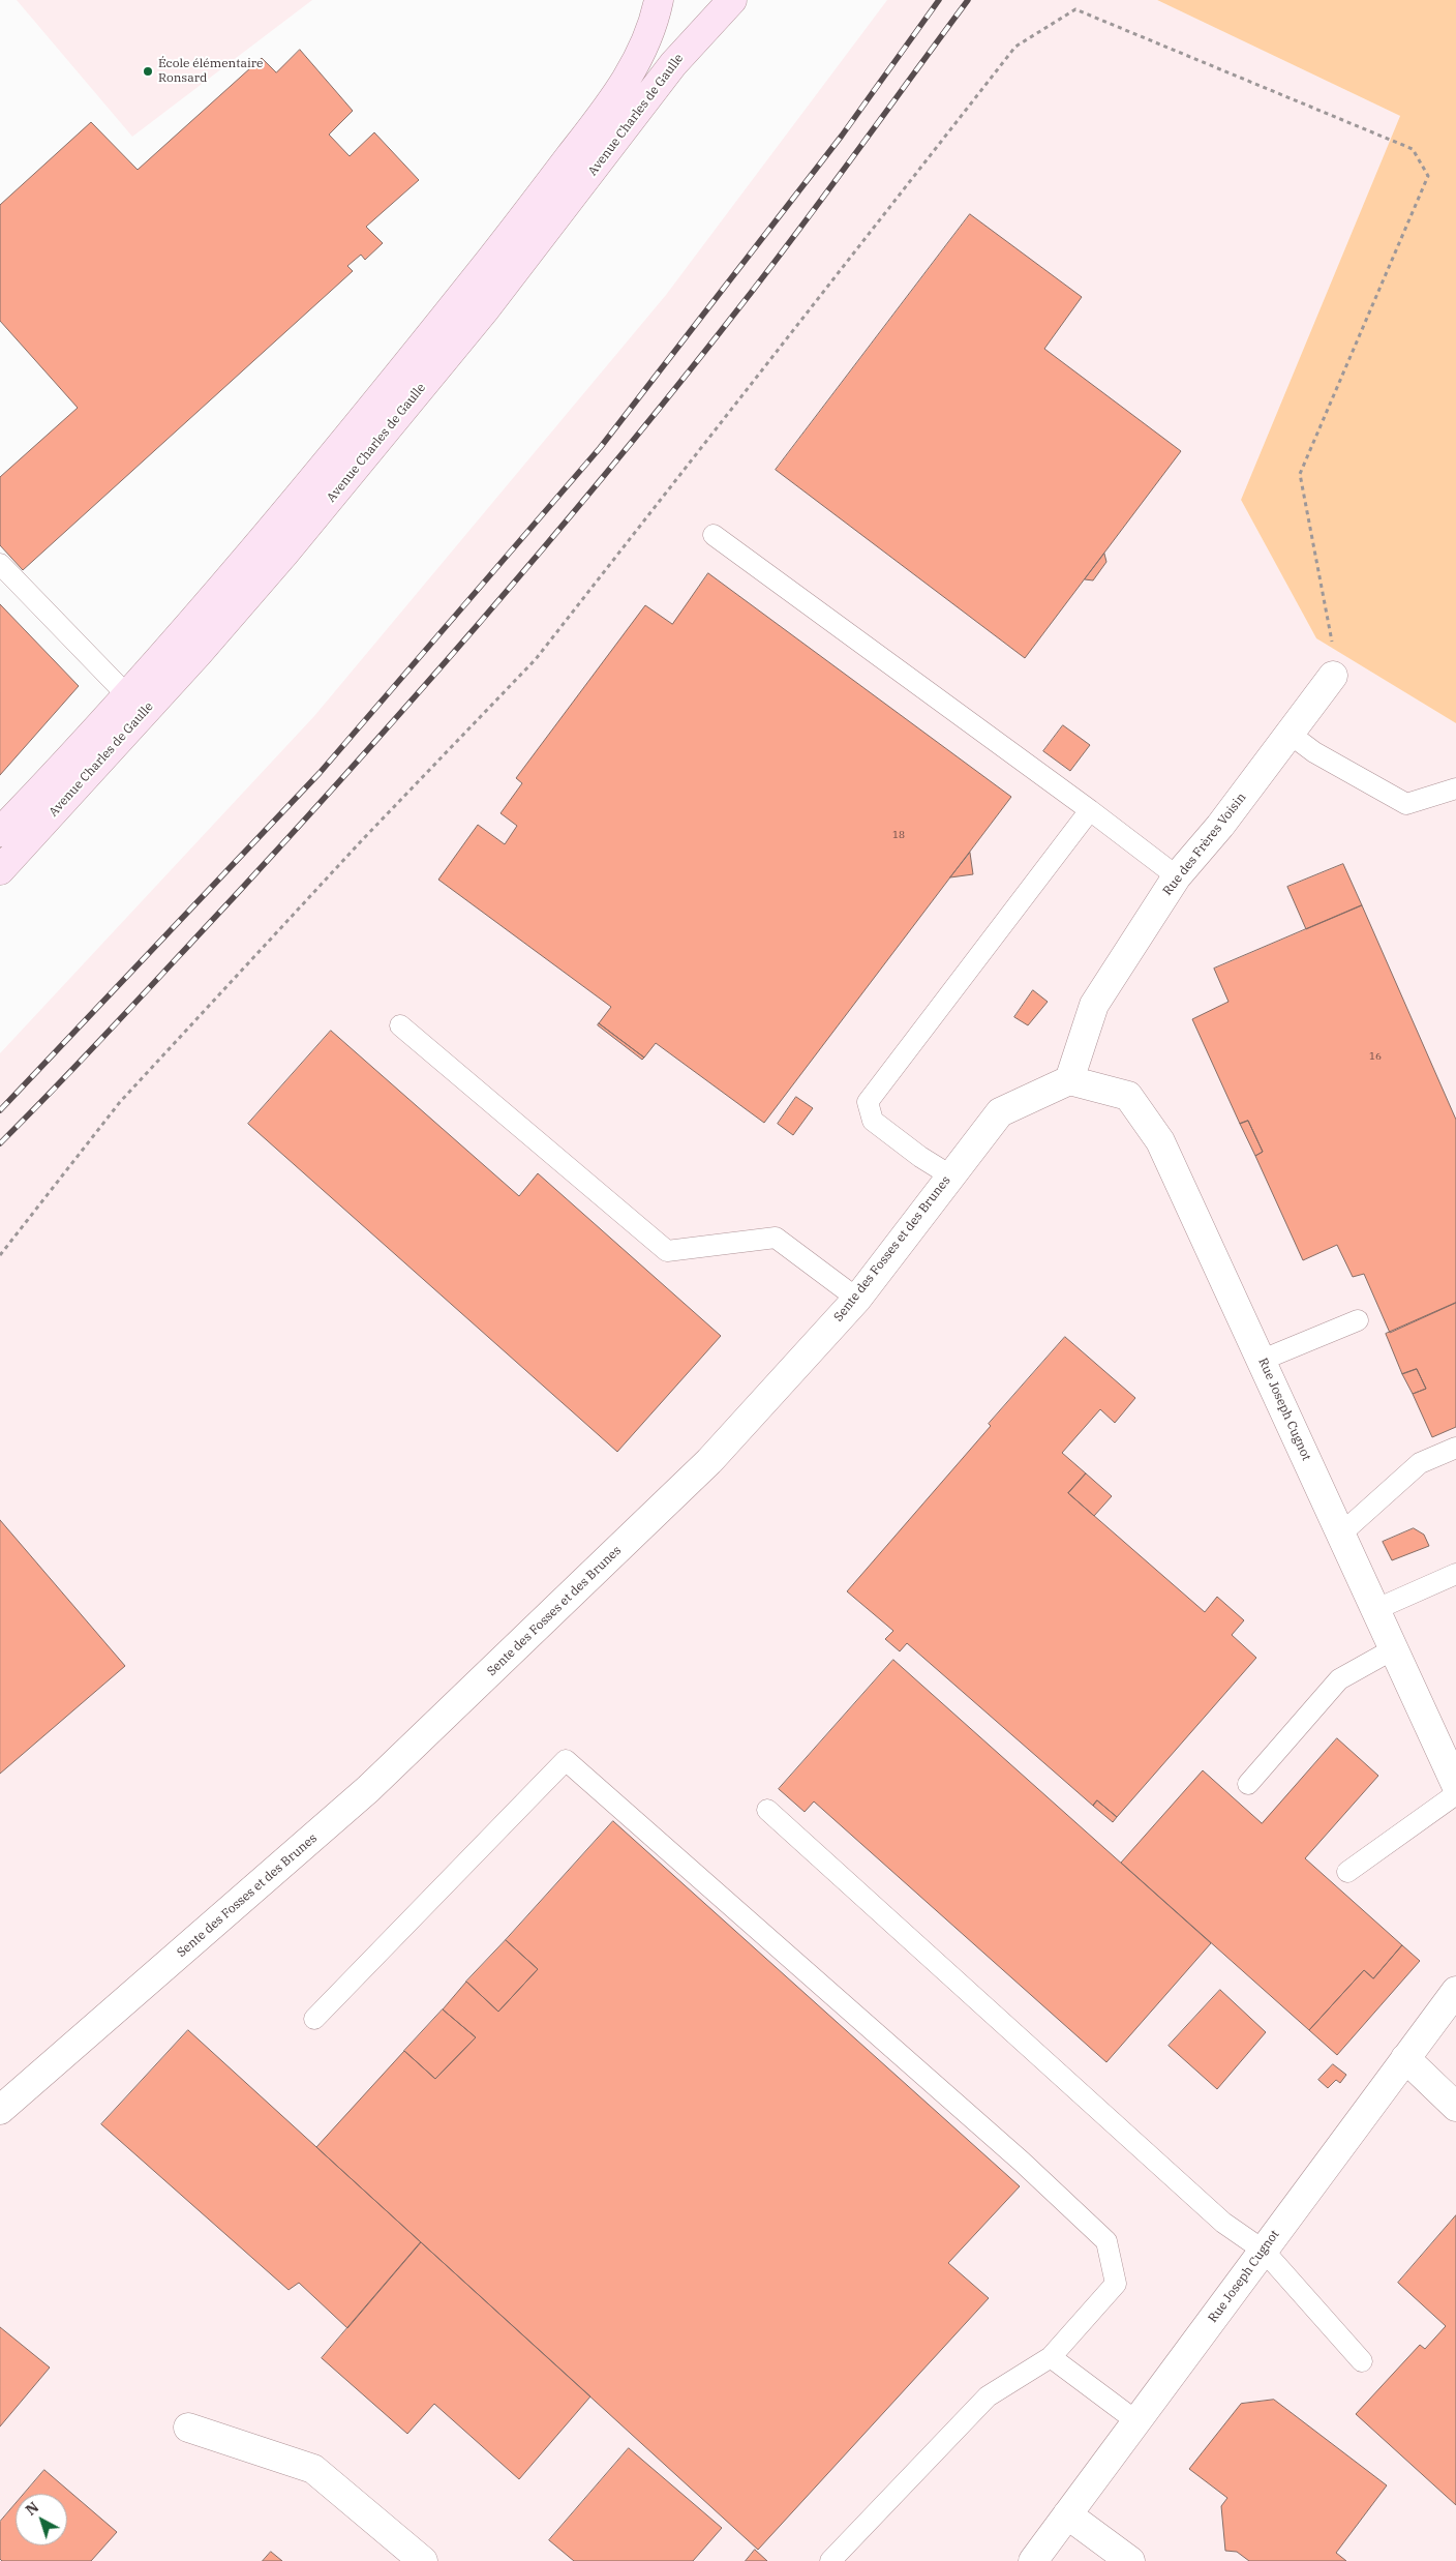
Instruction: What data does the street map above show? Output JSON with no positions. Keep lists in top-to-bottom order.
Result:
{
  "streets": {
    "main road": ["Avenue Charles de Gaulle"],
    "street": ["Rue des Frères Voisin", "Sente des Fosses et des Brunes", "Rue Joseph Cugnot"]
  },
  "crossings": [
    ["Rue des Frères Voisin", "Sente des Fosses et des Brunes"],
    ["Rue des Frères Voisin", "Rue Joseph Cugnot"],
    ["Sente des Fosses et des Brunes", "Rue Joseph Cugnot"]
  ],
  "places": ["École élémentaire Ronsard"],
  "house_numbers": ["18", "16"],
  "north": "top left"
}
